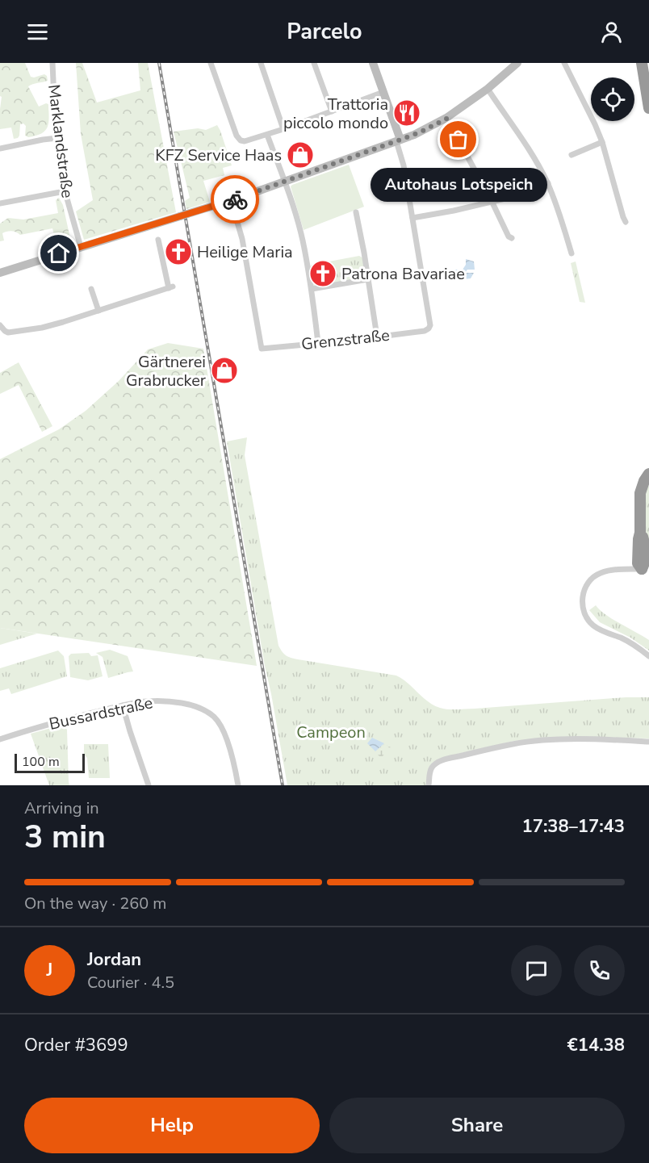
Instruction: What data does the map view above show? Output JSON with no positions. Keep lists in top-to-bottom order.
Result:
{
  "streets": {
    "street": ["Marklandstraße", "Grenzstraße", "Bussardstraße"]
  },
  "parks": ["Campeon"],
  "places": {
    "restaurant": ["Trattoria piccolo mondo"],
    "other": ["Autohaus Lotspeich"],
    "shop": ["KFZ Service Haas", "Gärtnerei Grabrucker"],
    "church": ["Heilige Maria", "Patrona Bavariae"]
  },
  "scale_bar": "100 m",
  "page": {
    "header": "Parcelo",
    "bubble": "Autohaus Lotspeich",
    "scale": "100 m",
    "heading": ["3 min", "Arriving in", "17:38–17:43"],
    "panel": [
      "Jordan",
      "Courier · 4.5",
      "Order #3699",
      "€14.38"
    ],
    "bar": "On the way · 260 m",
    "round": "J",
    "buttons": ["Help", "Share"]
  }
}
